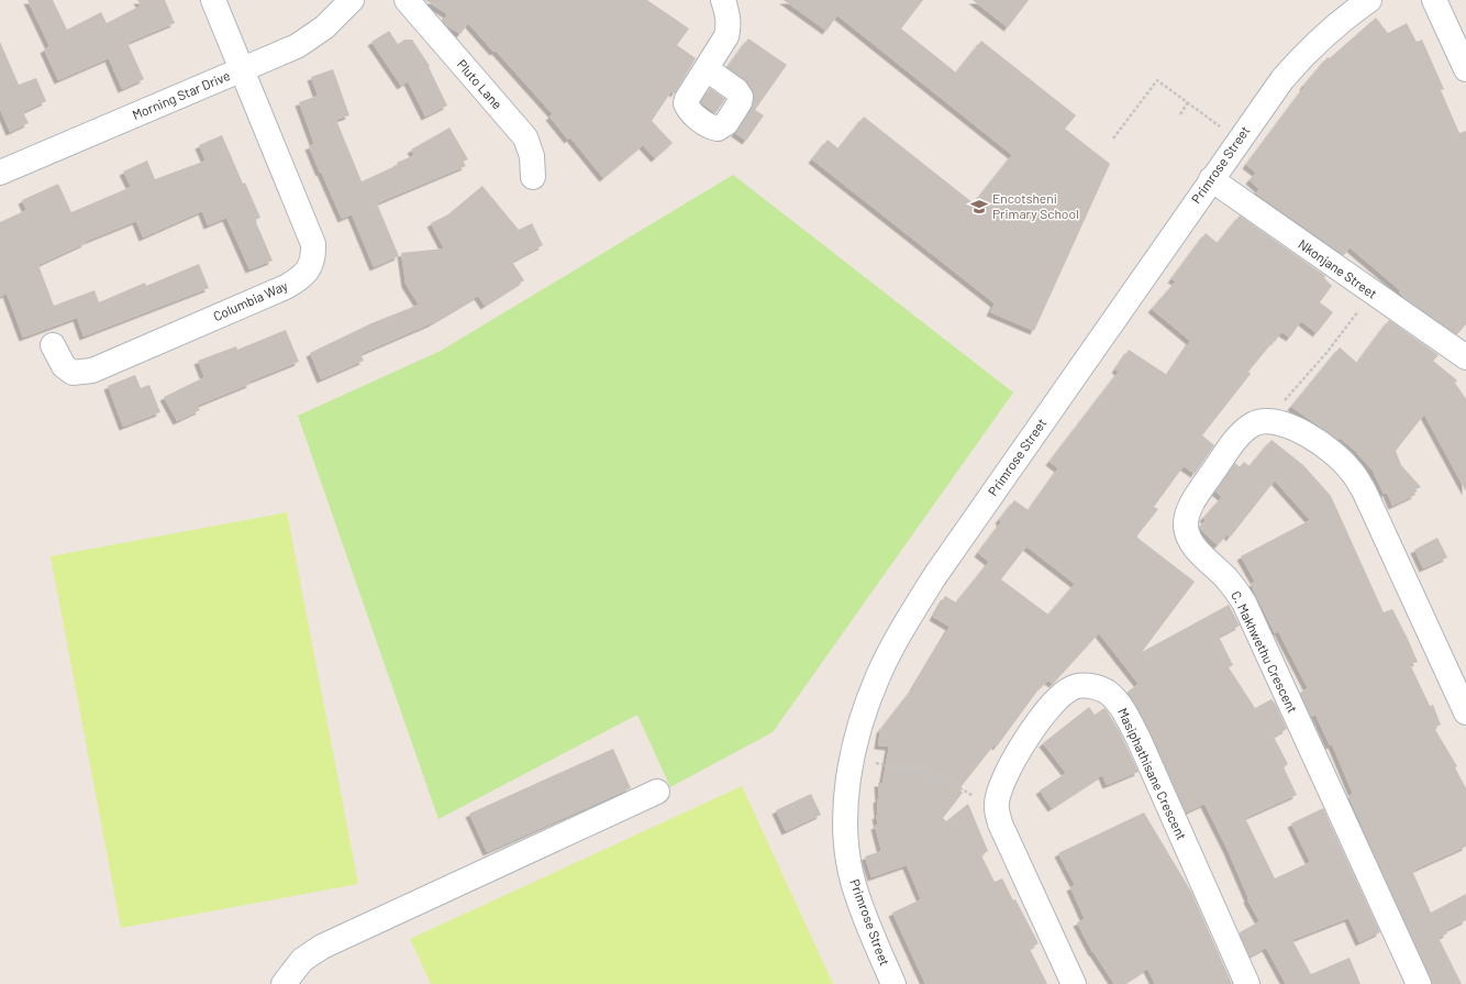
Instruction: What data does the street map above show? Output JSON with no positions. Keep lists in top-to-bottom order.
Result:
{
  "streets": {
    "street": [
      "Pluto Lane",
      "Morning Star Drive",
      "Primrose Street",
      "Nkonjane Street",
      "Columbia Way",
      "C. Makhwethu Crescent",
      "Masiphathisane Crescent"
    ]
  },
  "crossings": [
    ["Morning Star Drive", "Columbia Way"],
    ["Primrose Street", "Nkonjane Street"]
  ],
  "places": {
    "school or university": ["Encotsheni Primary School"]
  }
}
